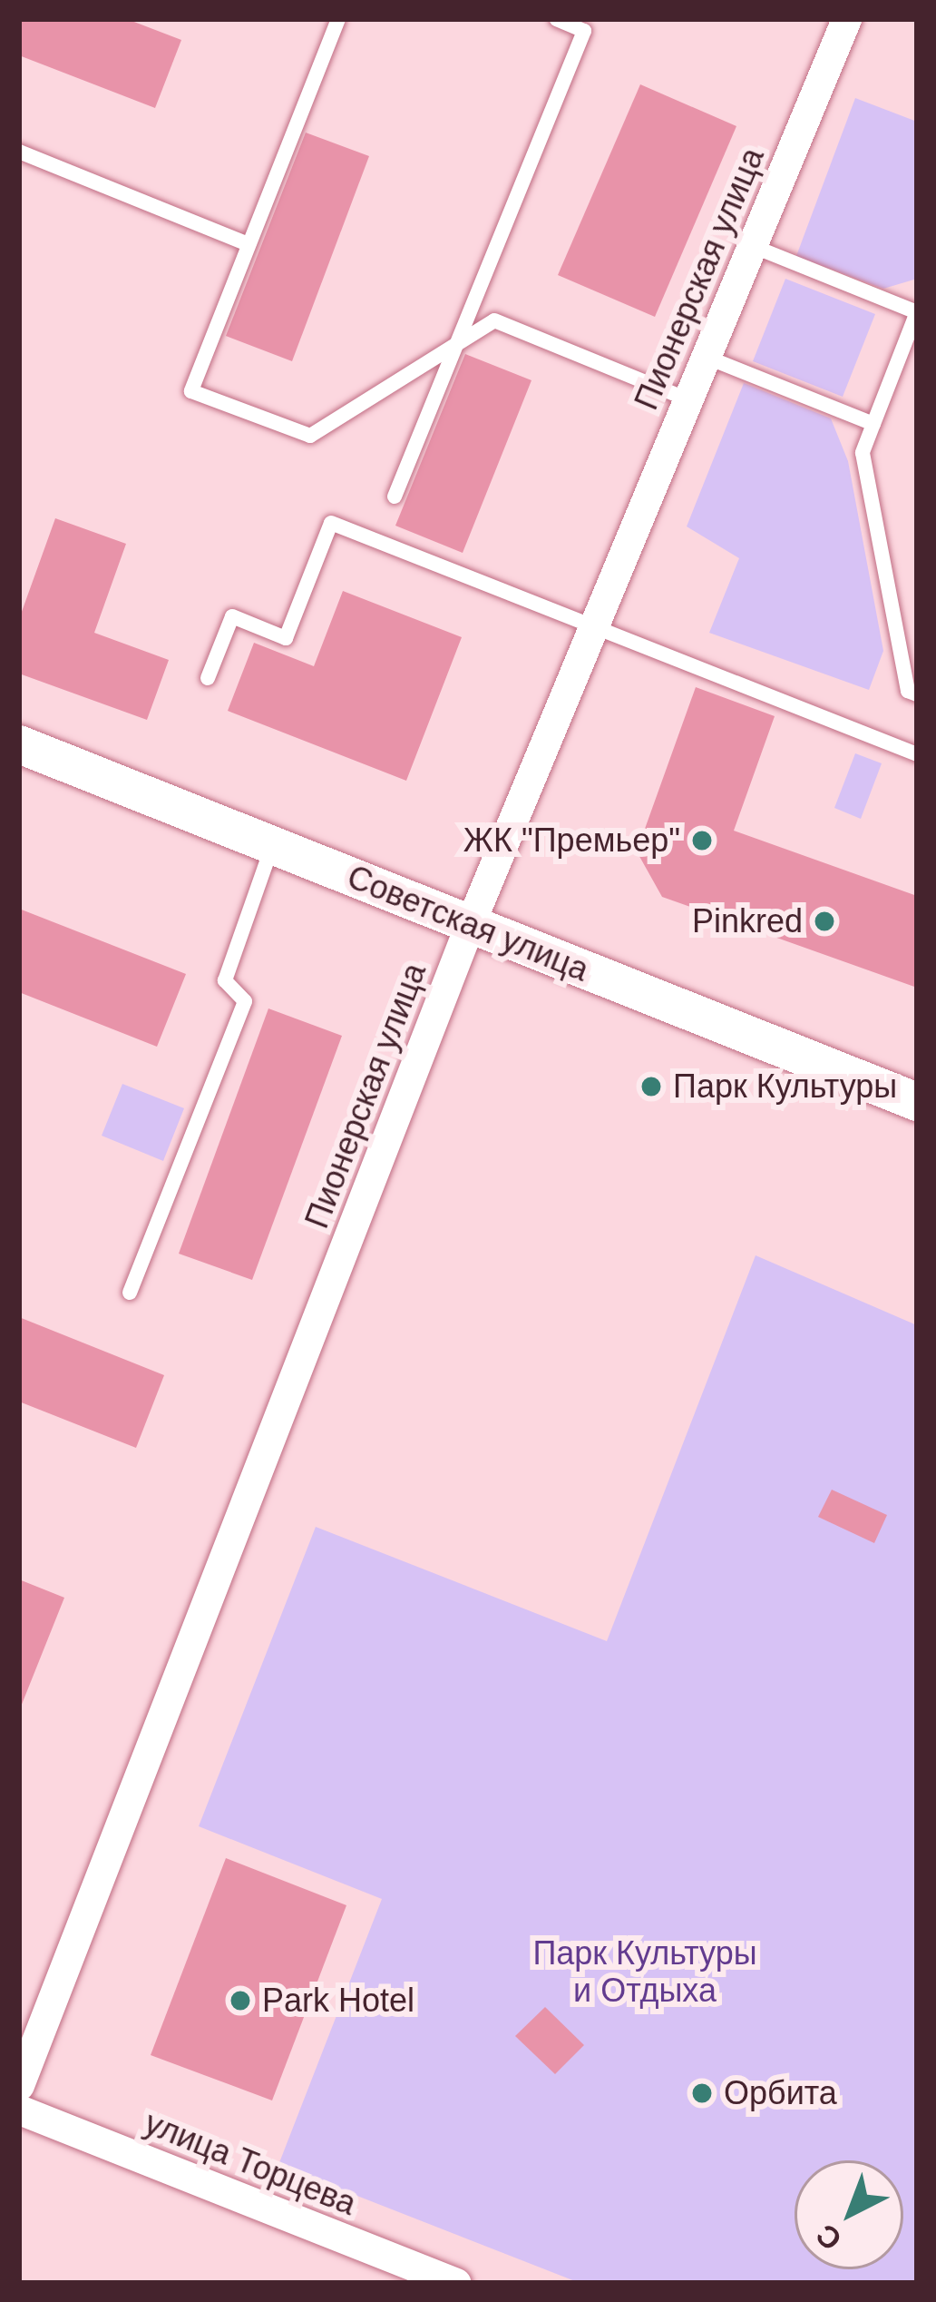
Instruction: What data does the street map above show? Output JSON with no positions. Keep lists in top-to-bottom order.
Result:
{
  "streets": {
    "street": ["Пионерская улица", "Советская улица", "улица Торцева"]
  },
  "crossings": [
    ["Пионерская улица", "Советская улица"]
  ],
  "parks": ["Парк Культуры и Отдыха"],
  "places": [
    "ЖК \"Премьер\"",
    "Pinkred",
    "Парк Культуры",
    "Park Hotel",
    "Орбита"
  ],
  "north": "bottom left"
}
